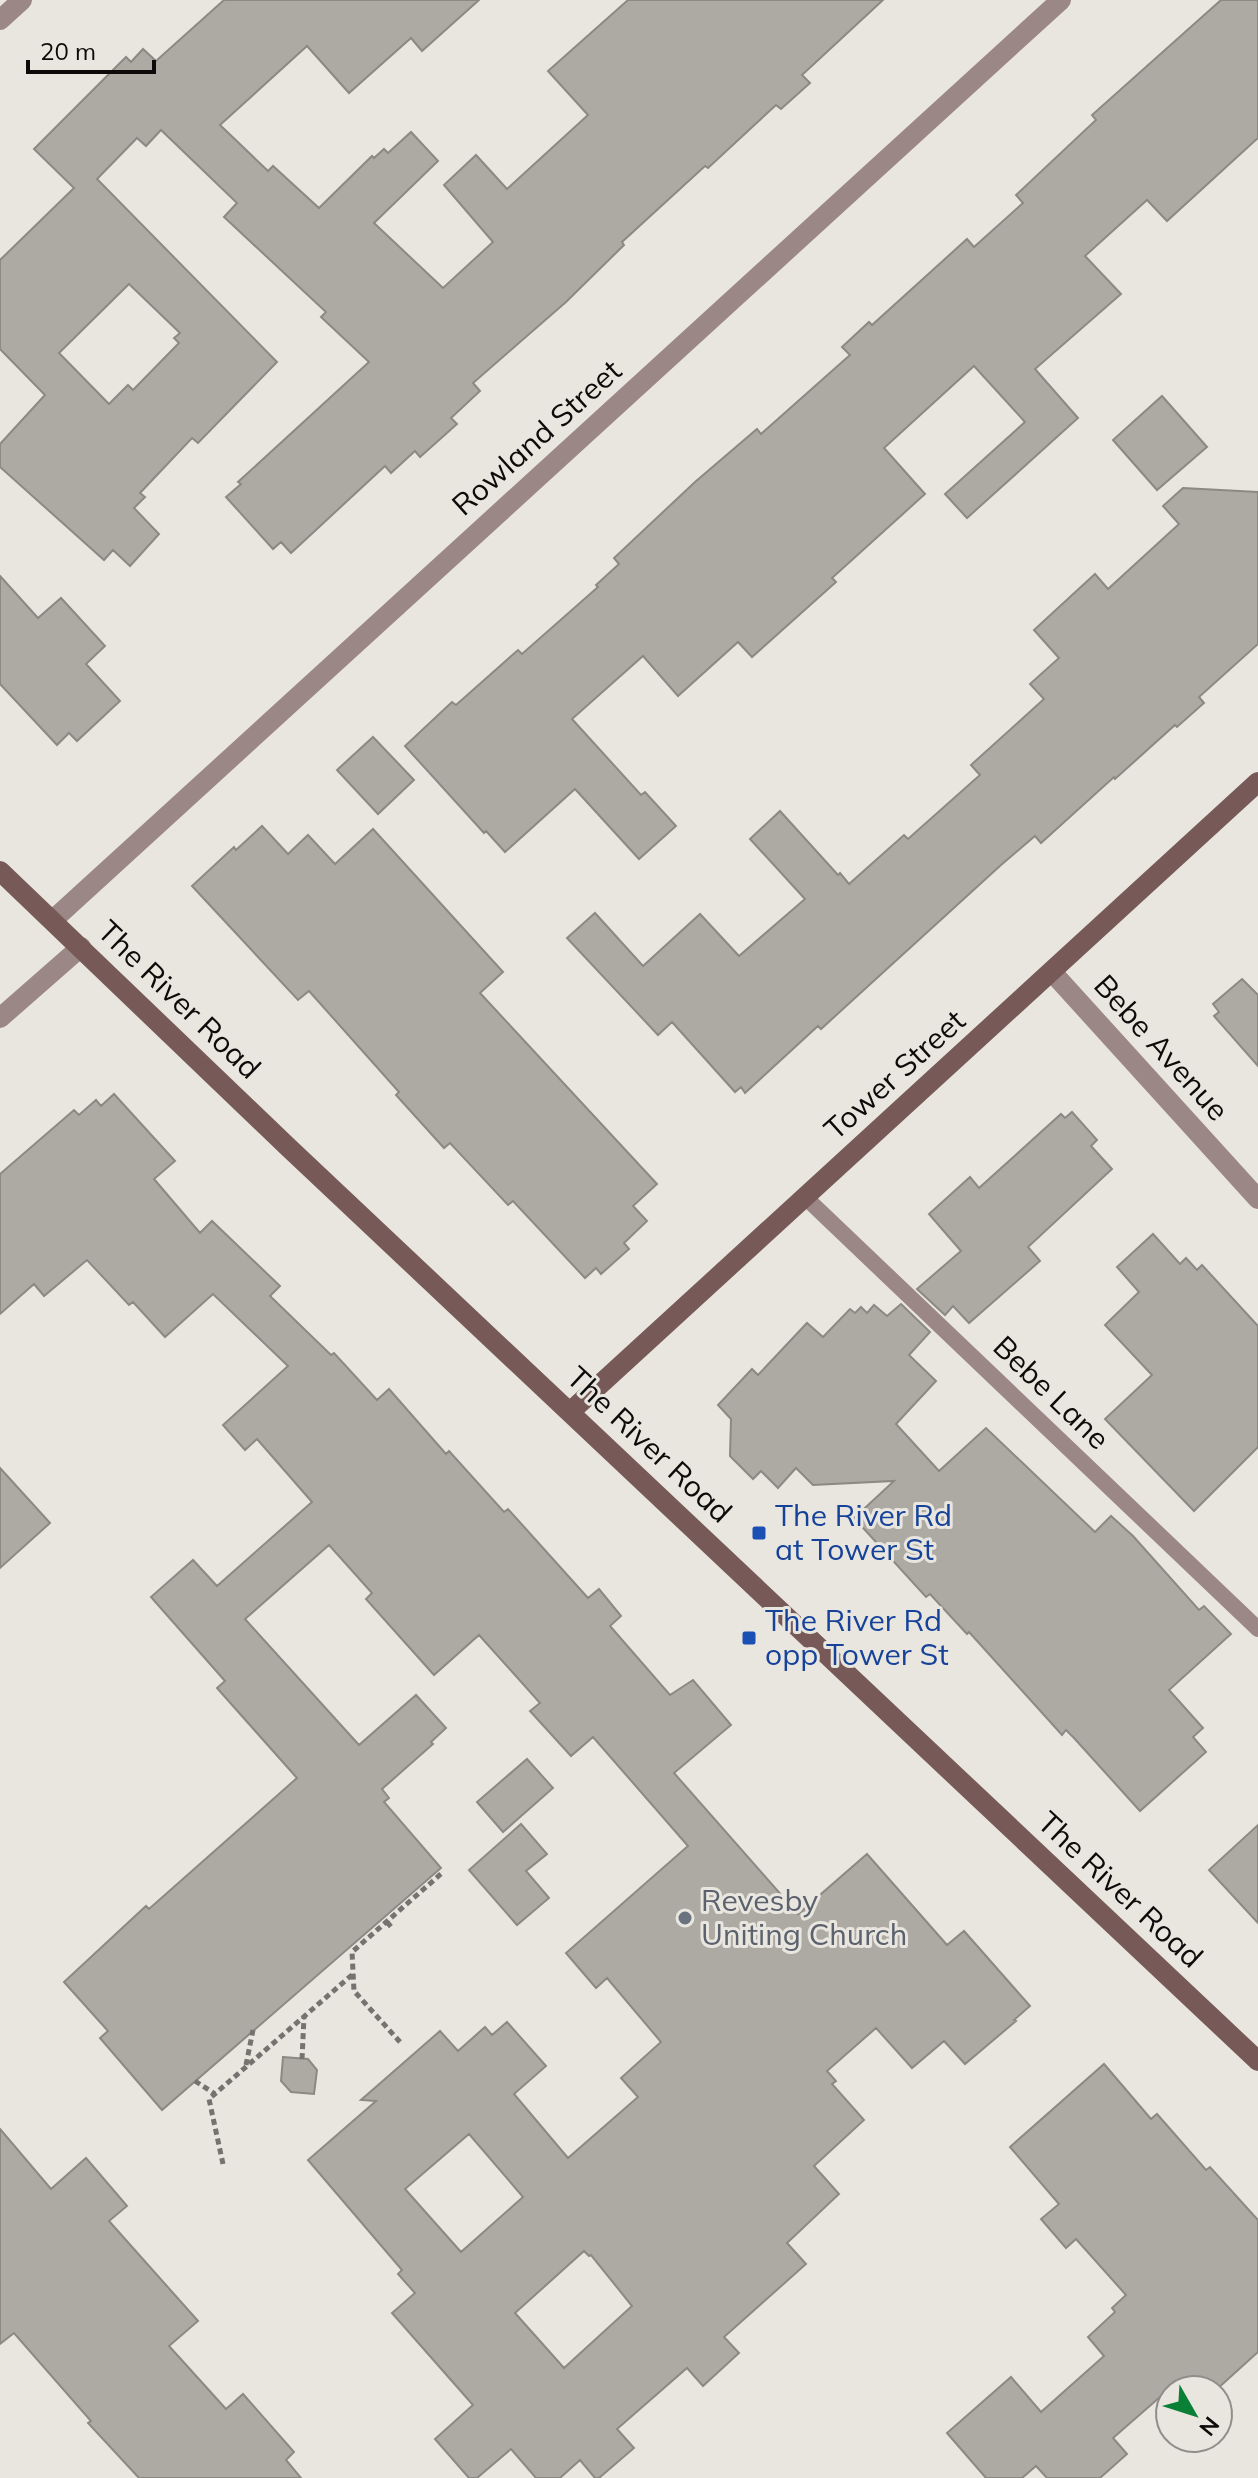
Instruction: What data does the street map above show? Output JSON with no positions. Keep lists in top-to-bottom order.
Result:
{
  "streets": {
    "main road": ["The River Road", "Tower Street"],
    "street": ["Rowland Street", "Bebe Avenue"],
    "lane": ["Bebe Lane"]
  },
  "crossings": [
    ["Rowland Street", "The River Road"],
    ["The River Road", "Tower Street"],
    ["Bebe Avenue", "Tower Street"],
    ["Tower Street", "Bebe Lane"]
  ],
  "places": {
    "transit": ["The River Rd at Tower St", "The River Rd opp Tower St"],
    "other": ["Revesby Uniting Church"]
  },
  "scale_bar": "20 m",
  "north": "bottom right"
}
